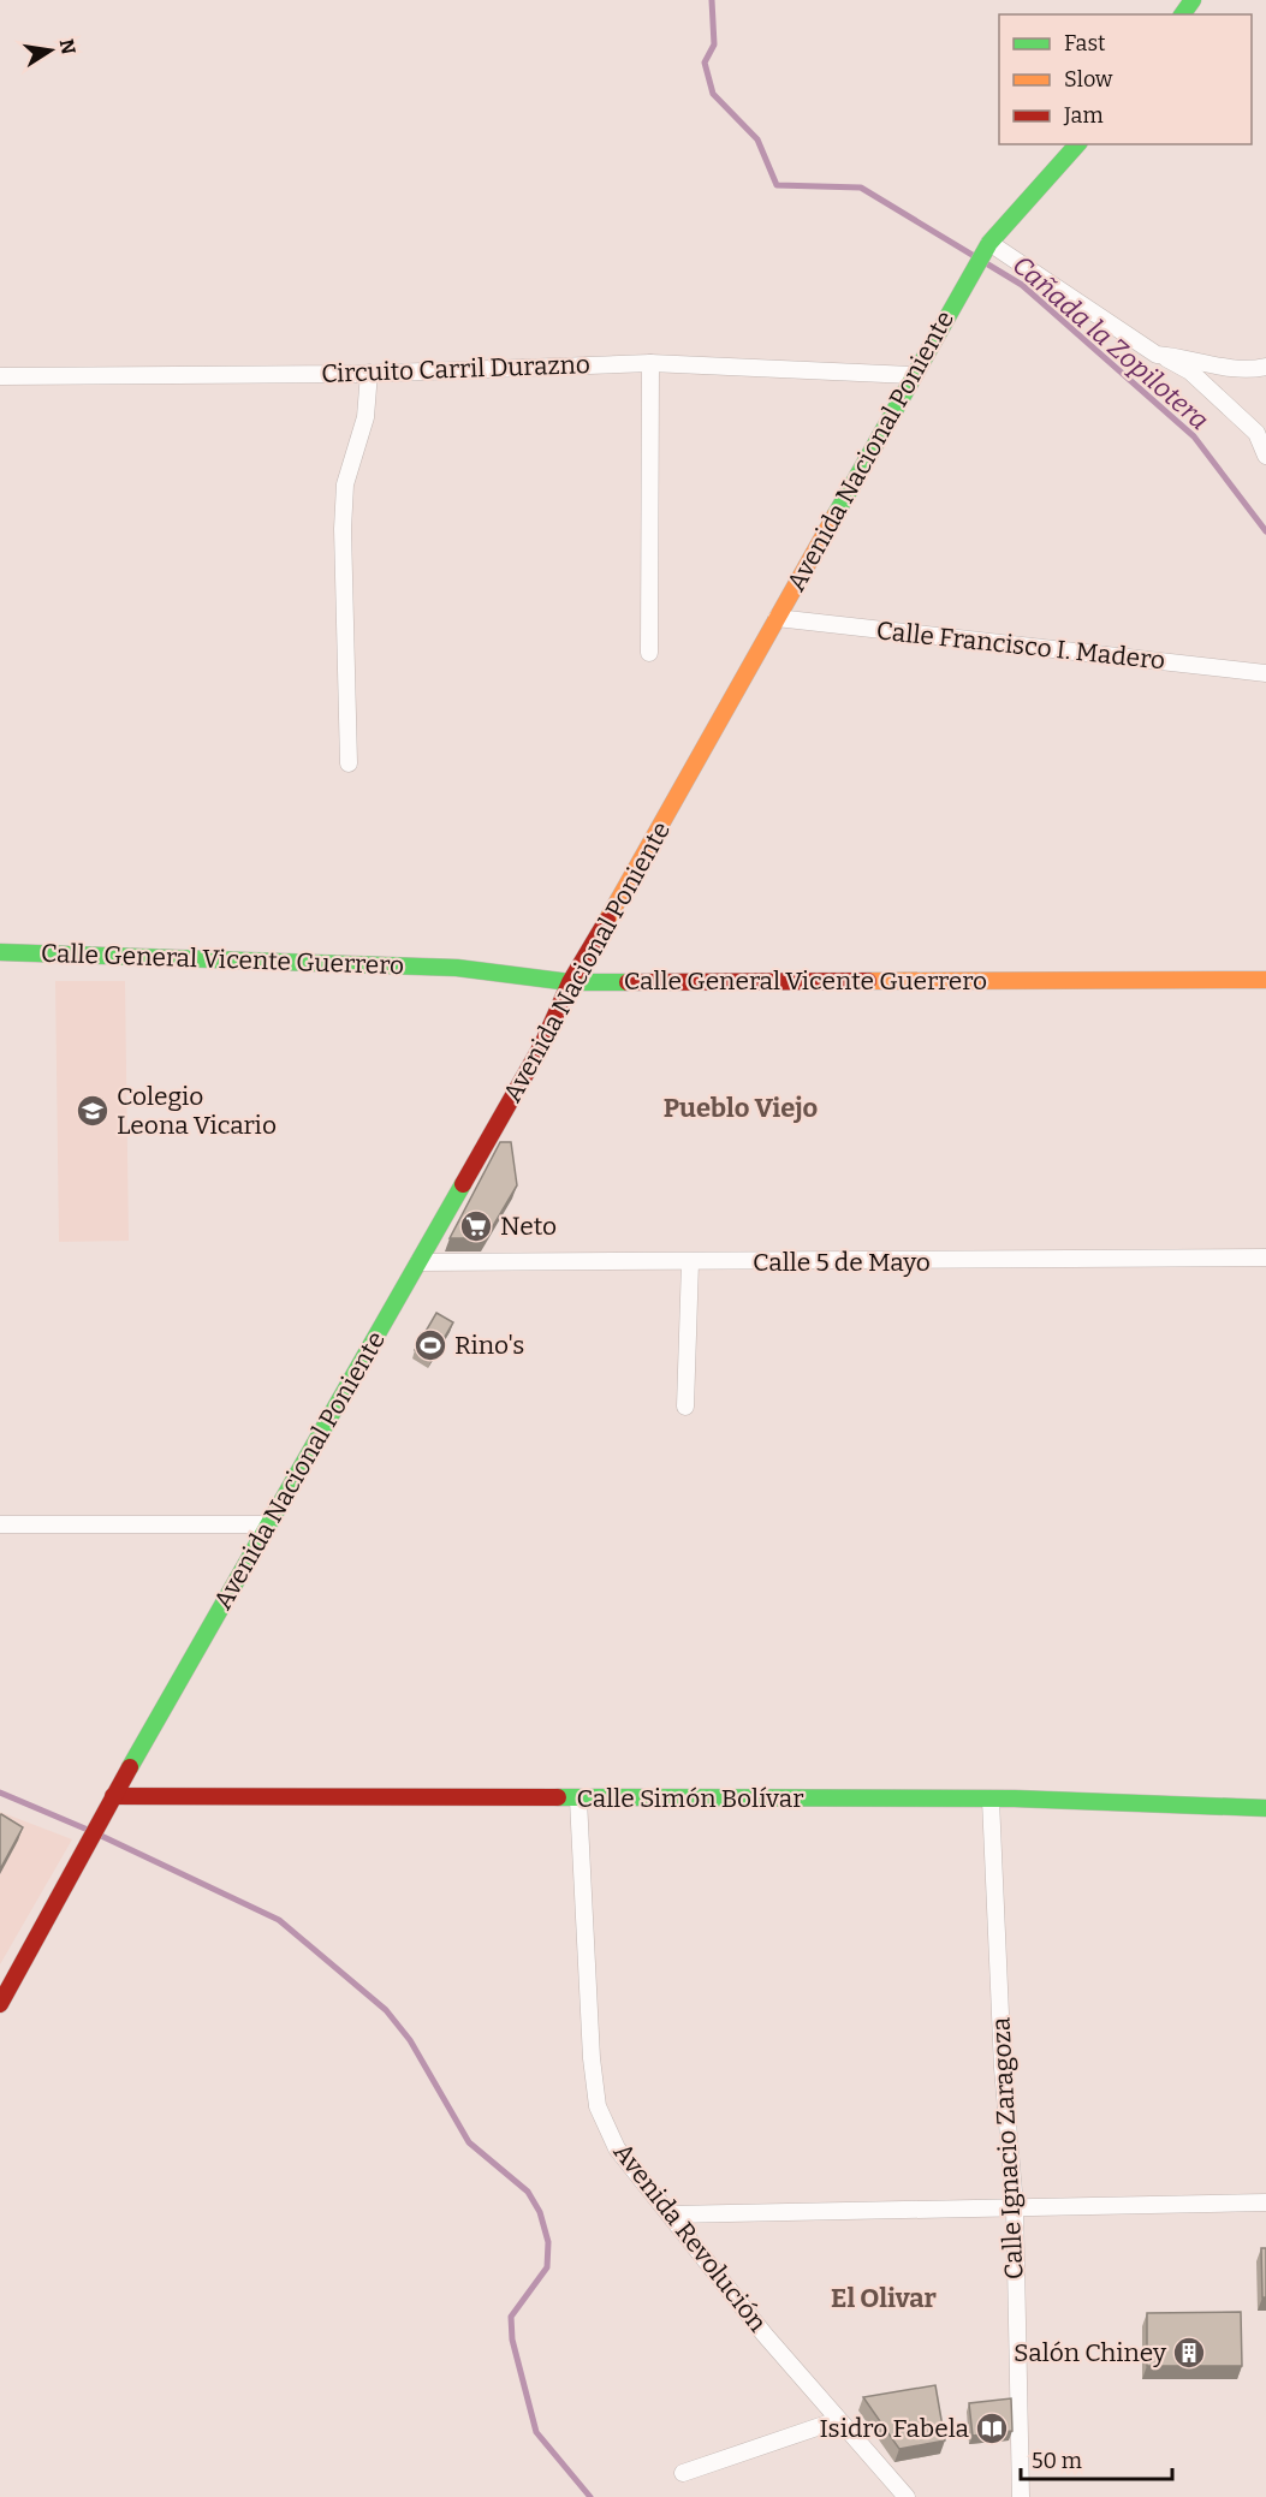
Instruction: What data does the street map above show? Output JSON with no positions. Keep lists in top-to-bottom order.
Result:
{
  "streets": {
    "street": [
      "Circuito Carril Durazno",
      "Avenida Nacional Poniente",
      "Calle Francisco I. Madero",
      "Calle General Vicente Guerrero",
      "Calle 5 de Mayo",
      "Calle Simón Bolívar",
      "Calle Ignacio Zaragoza",
      "Avenida Revolución"
    ]
  },
  "crossings": [
    ["Circuito Carril Durazno", "Avenida Nacional Poniente"],
    ["Avenida Nacional Poniente", "Calle Francisco I. Madero"],
    ["Avenida Nacional Poniente", "Calle General Vicente Guerrero"],
    ["Avenida Nacional Poniente", "Calle 5 de Mayo"],
    ["Avenida Nacional Poniente", "Calle Simón Bolívar"],
    ["Calle Simón Bolívar", "Calle Ignacio Zaragoza"],
    ["Calle Simón Bolívar", "Avenida Revolución"]
  ],
  "districts": ["Pueblo Viejo", "El Olivar"],
  "water": ["Cañada la Zopilotera"],
  "places": {
    "school or university": ["Colegio Leona Vicario"],
    "supermarket": ["Neto"],
    "sports": ["Rino's"],
    "building": ["Salón Chiney"],
    "library": ["Isidro Fabela"]
  },
  "legend": ["Fast", "Slow", "Jam"],
  "scale_bar": "50 m",
  "north": "right"
}
